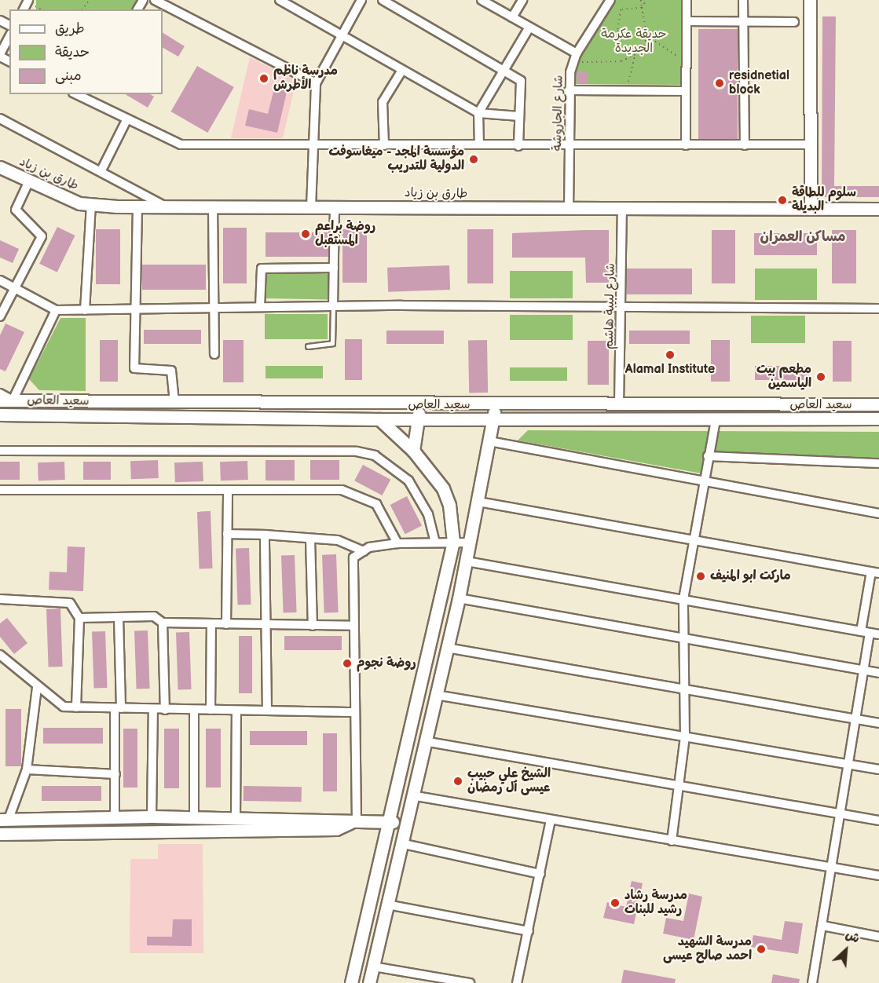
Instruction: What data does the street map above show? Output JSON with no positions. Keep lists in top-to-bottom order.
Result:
{
  "streets": {
    "main road": ["طارق بن زياد", "سعيد العاص"],
    "street": ["شارع الجاروشة", "شارع لبيبة هاشم"]
  },
  "crossings": [
    ["شارع الجاروشة", "طارق بن زياد"],
    ["طارق بن زياد", "شارع لبيبة هاشم"]
  ],
  "districts": ["مساكن العمران"],
  "parks": ["حديقة عكرمة الجديدة"],
  "places": [
    "مدرسة ناظم الأطرش",
    "residnetial block",
    "مؤسسة المجد - ميغاسوفت الدولية للتدريب",
    "سلوم للطاقة البديلة",
    "روضة براعم المستقبل",
    "Alamal Institute",
    "مطعم بيت الياسمين",
    "ماركت ابو المنيف",
    "روضة نجوم",
    "الشيخ علي حبيب عيسى ٱل رمضان",
    "مدرسة رشاد رشيد للبنات",
    "مدرسة الشهيد احمد صالح عيسى"
  ],
  "legend": ["طريق", "حديقة", "مبنى"],
  "north": "top right"
}
